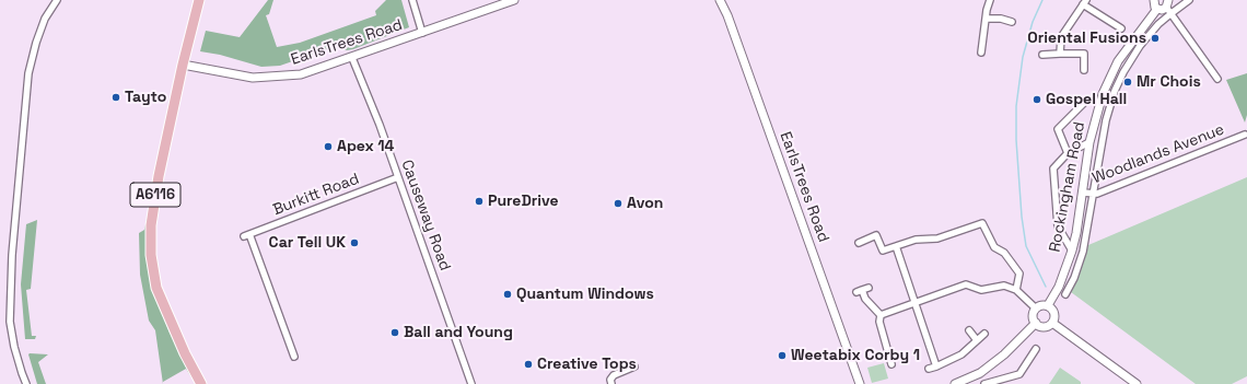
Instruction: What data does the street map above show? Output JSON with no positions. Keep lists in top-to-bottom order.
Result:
{
  "streets": {
    "main road": ["A6116"],
    "street": [
      "EarlsTrees Road",
      "Woodlands Avenue",
      "Rockingham Road",
      "Burkitt Road",
      "Causeway Road"
    ]
  },
  "crossings": [
    ["EarlsTrees Road", "A6116"],
    ["EarlsTrees Road", "Causeway Road"],
    ["Woodlands Avenue", "Rockingham Road"],
    ["Burkitt Road", "Causeway Road"]
  ],
  "places": [
    "Oriental Fusions",
    "Mr Chois",
    "Tayto",
    "Gospel Hall",
    "Apex 14",
    "PureDrive",
    "Avon",
    "Car Tell UK",
    "Quantum Windows",
    "Ball and Young",
    "Weetabix Corby 1",
    "Creative Tops"
  ]
}
